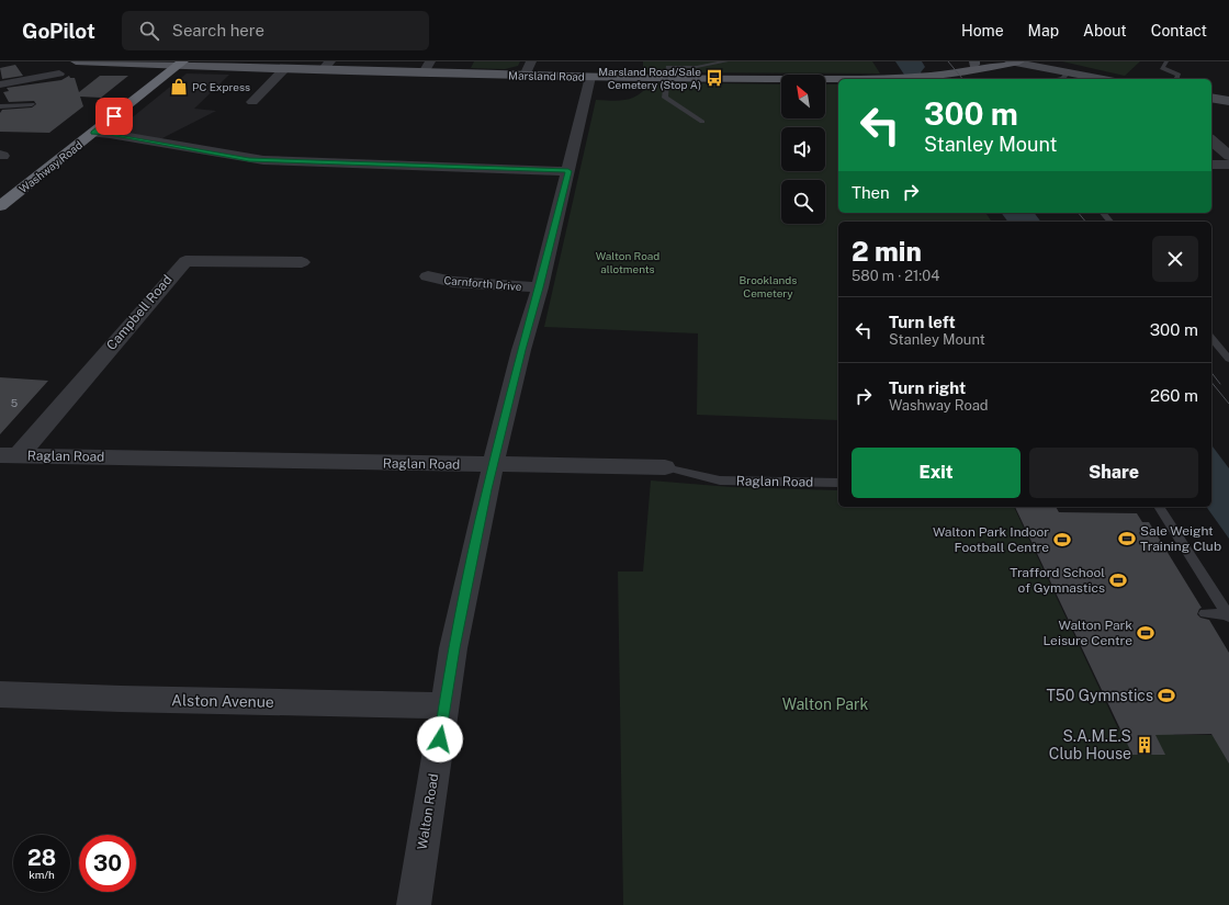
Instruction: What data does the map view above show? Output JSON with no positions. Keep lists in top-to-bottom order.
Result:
{
  "streets": {
    "highway": ["Washway Road"],
    "main road": ["Marsland Road"],
    "street": [
      "Carnforth Drive",
      "Campbell Road",
      "Raglan Road",
      "Alston Avenue",
      "Walton Road"
    ]
  },
  "crossings": [
    ["Marsland Road", "Washway Road"],
    ["Marsland Road", "Walton Road"],
    ["Carnforth Drive", "Walton Road"],
    ["Campbell Road", "Raglan Road"],
    ["Raglan Road", "Walton Road"],
    ["Alston Avenue", "Walton Road"]
  ],
  "parks": ["Walton Road allotments", "Brooklands Cemetery", "Walton Park"],
  "places": {
    "bus stop": ["Marsland Road/Sale Cemetery (Stop A)"],
    "shop": ["PC Express"],
    "sports": [
      "Sale Weight Training Club",
      "Walton Park Indoor Football Centre",
      "Trafford School of Gymnastics",
      "Walton Park Leisure Centre",
      "T50 Gymnstics"
    ],
    "building": ["S.A.M.E.S Club House"]
  },
  "house_numbers": ["5"],
  "north": "top left",
  "page": {
    "header": "GoPilot",
    "search": "Search here",
    "nav": [
      "Home",
      "Map",
      "About",
      "Contact"
    ],
    "turn": ["300 m", "Stanley Mount"],
    "then": "Then",
    "heading": ["2 min", "580 m · 21:04"],
    "list": [
      {
        "name": "Turn left",
        "note": "Stanley Mount",
        "value": "300 m"
      },
      {
        "name": "Turn right",
        "note": "Washway Road",
        "value": "260 m"
      }
    ],
    "buttons": ["Exit", "Share"],
    "speed": "28 km/h",
    "limit": "30"
  }
}
